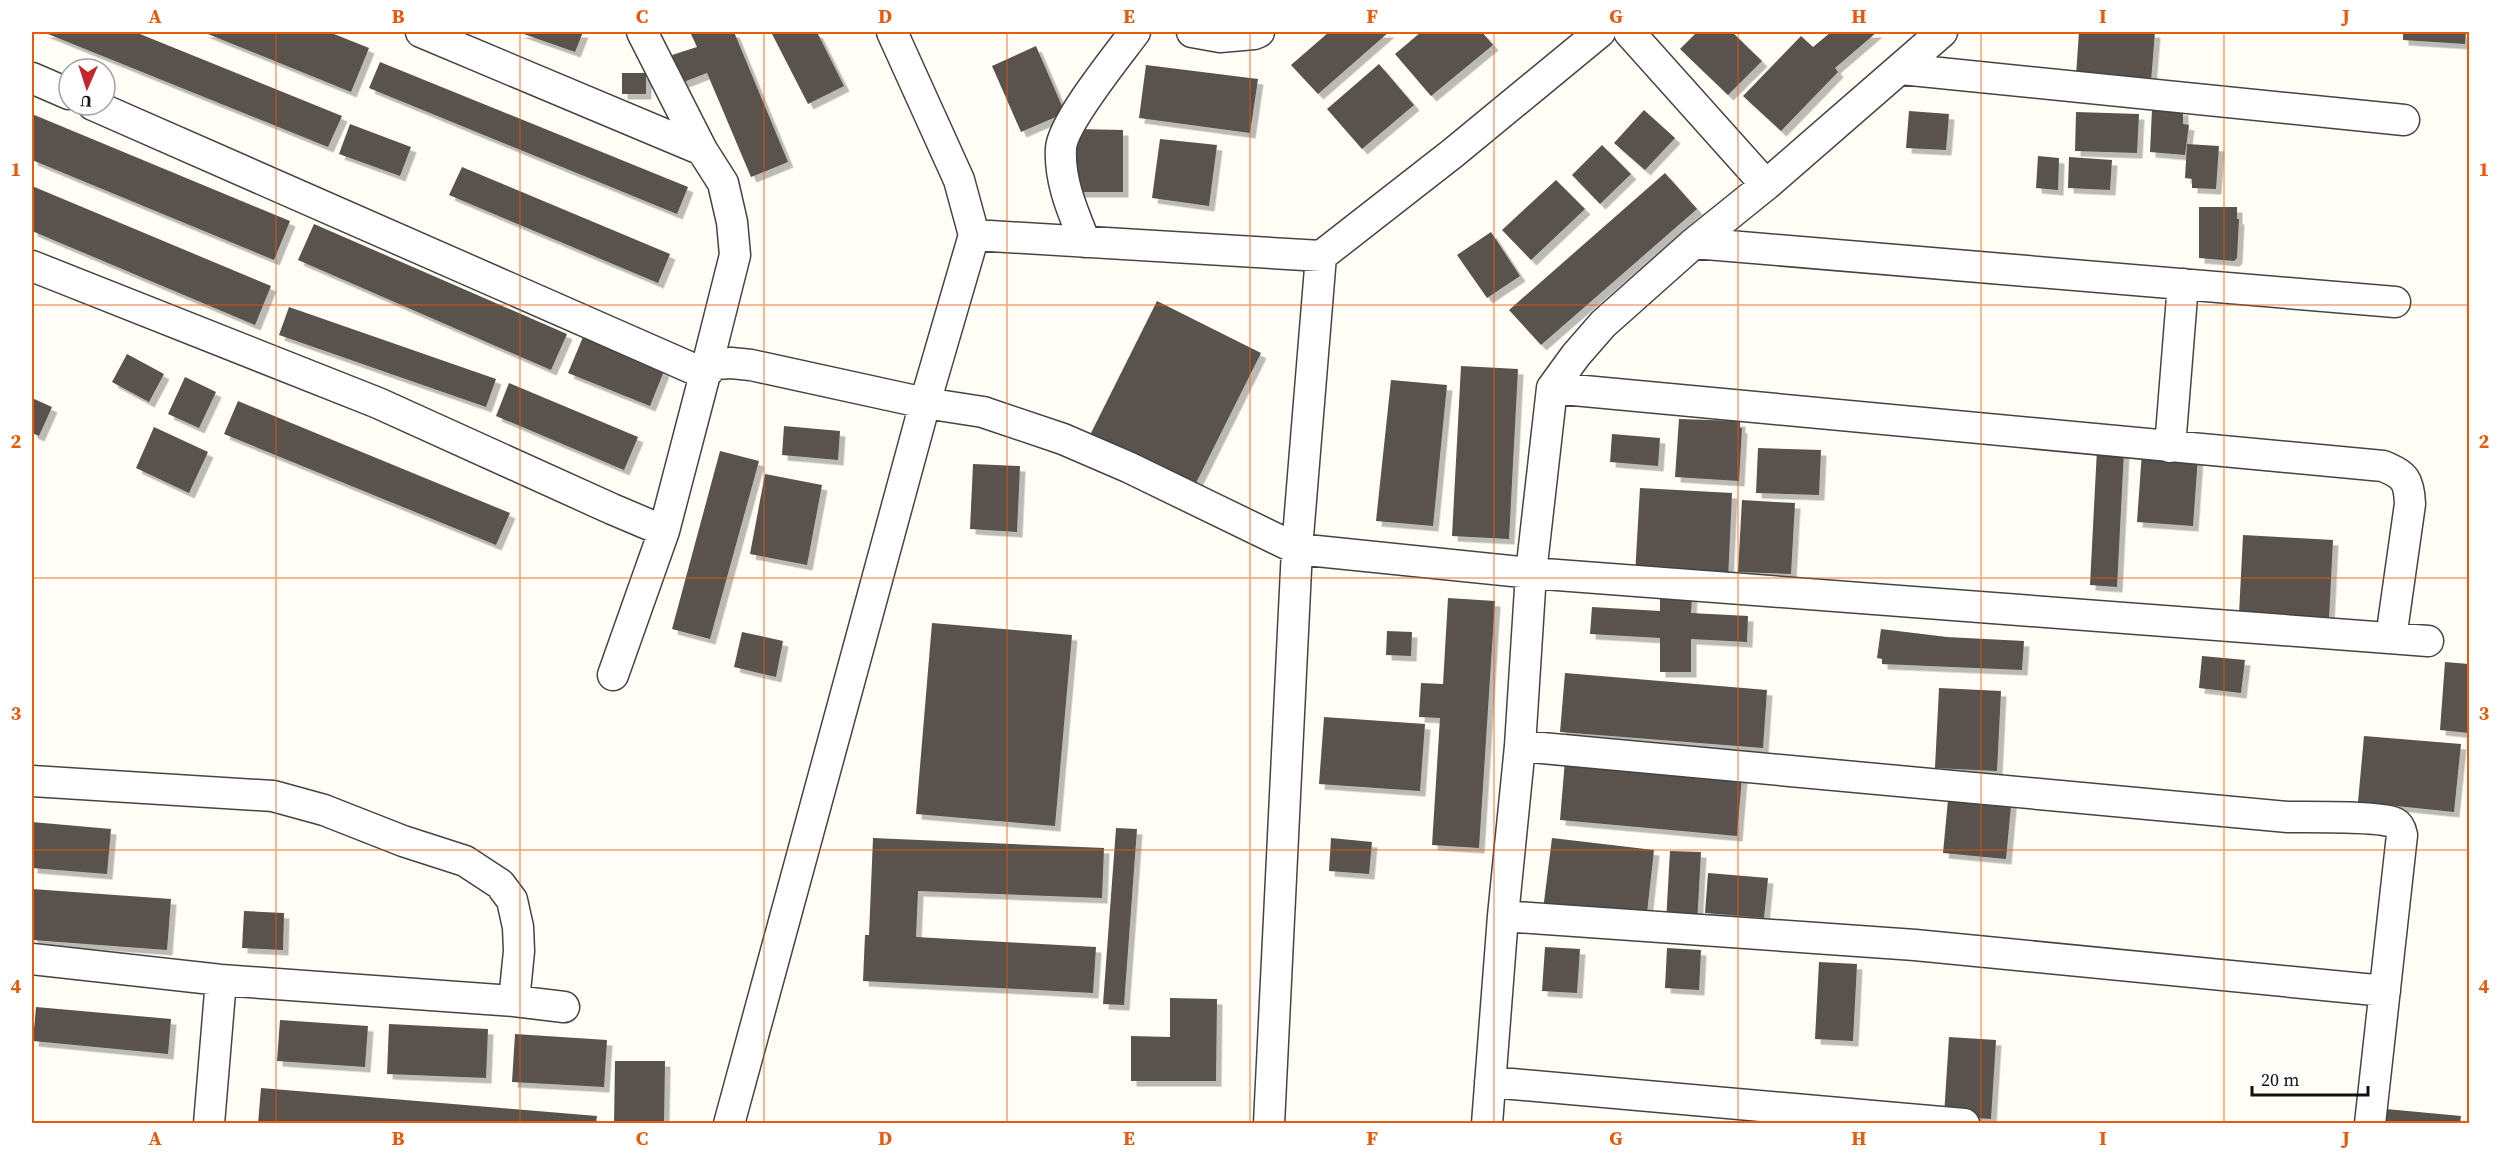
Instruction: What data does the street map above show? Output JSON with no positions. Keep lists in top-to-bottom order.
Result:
{
  "scale_bar": "20 m",
  "north": "bottom",
  "grid": {
    "columns": [
      "A",
      "B",
      "C",
      "D",
      "E",
      "F",
      "G",
      "H",
      "I",
      "J"
    ],
    "rows": [
      "1",
      "2",
      "3",
      "4"
    ]
  }
}
